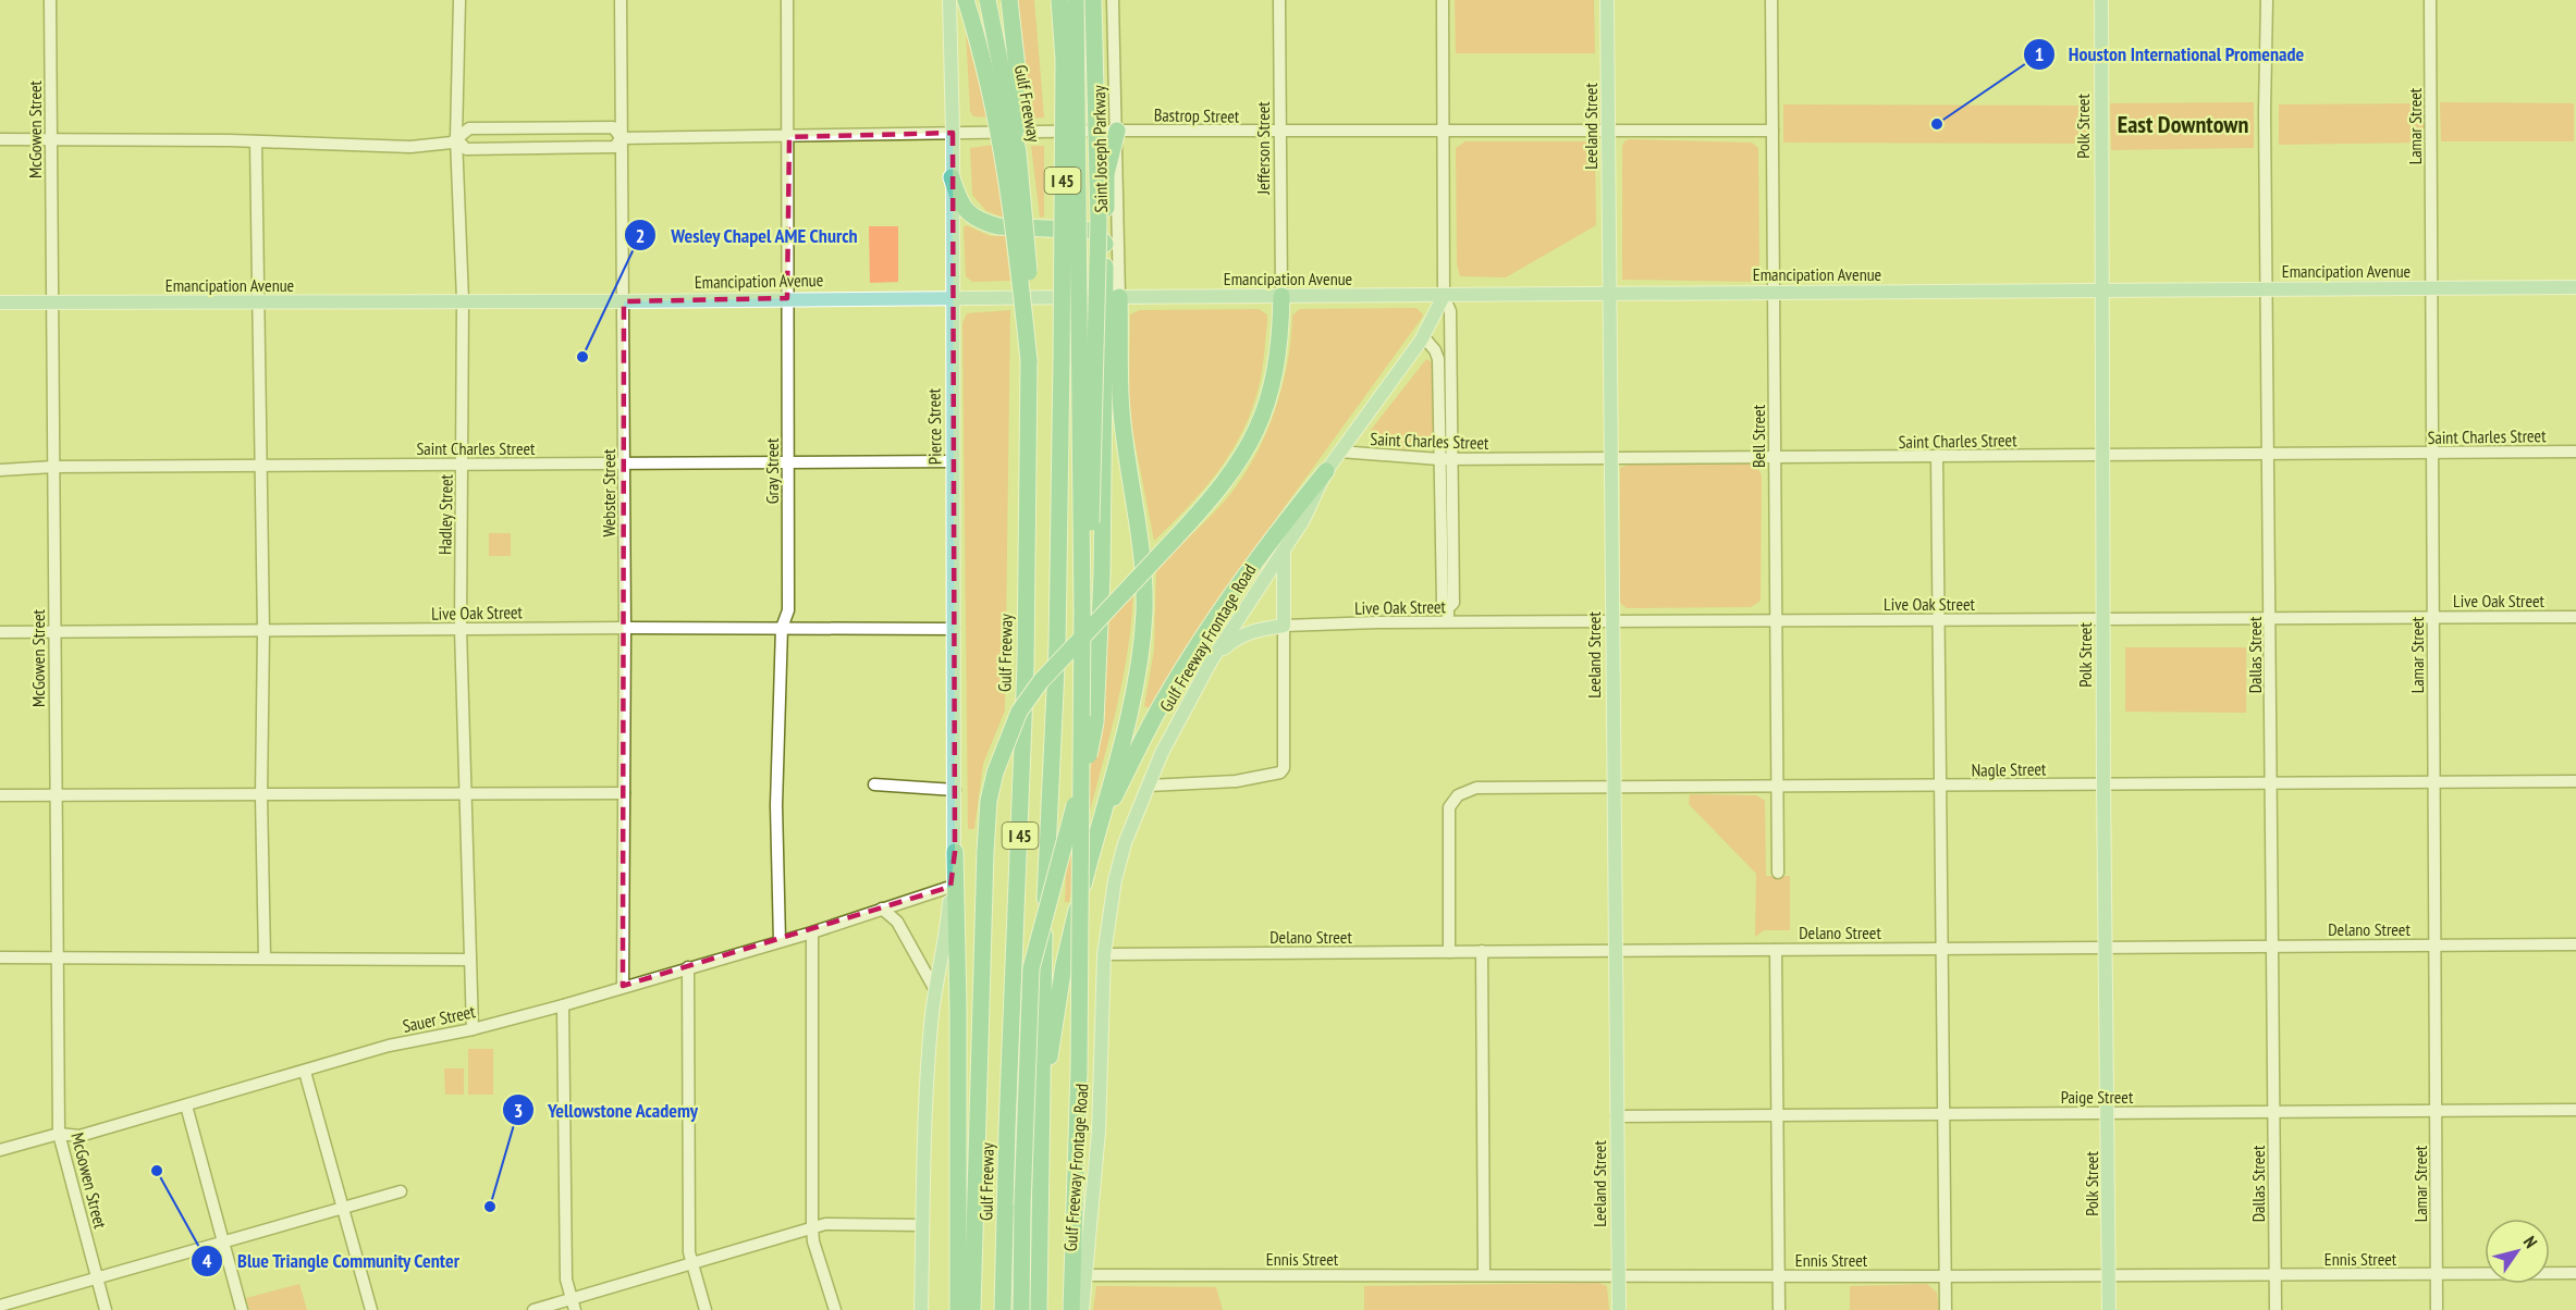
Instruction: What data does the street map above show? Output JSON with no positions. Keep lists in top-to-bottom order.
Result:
{
  "streets": {
    "highway": ["Gulf Freeway", "I 45"],
    "main road": [
      "Leeland Street",
      "Polk Street",
      "Emancipation Avenue",
      "Pierce Street",
      "Gulf Freeway Frontage Road"
    ],
    "street": [
      "Bastrop Street",
      "Lamar Street",
      "McGowen Street",
      "Jefferson Street",
      "Saint Joseph Parkway",
      "Bell Street",
      "Saint Charles Street",
      "Gray Street",
      "Webster Street",
      "Hadley Street",
      "Live Oak Street",
      "Dallas Street",
      "Nagle Street",
      "Delano Street",
      "Sauer Street",
      "Paige Street",
      "Ennis Street"
    ]
  },
  "crossings": [
    ["Gulf Freeway", "Saint Joseph Parkway"],
    ["Gulf Freeway", "Emancipation Avenue"],
    ["Bastrop Street", "Leeland Street"],
    ["Bastrop Street", "McGowen Street"],
    ["Bastrop Street", "Jefferson Street"],
    ["Bastrop Street", "Saint Joseph Parkway"],
    ["Bastrop Street", "Pierce Street"],
    ["Bastrop Street", "Bell Street"],
    ["Bastrop Street", "Gray Street"],
    ["Bastrop Street", "Webster Street"],
    ["Bastrop Street", "Hadley Street"],
    ["Leeland Street", "Emancipation Avenue"],
    ["Leeland Street", "Saint Charles Street"],
    ["Leeland Street", "Live Oak Street"],
    ["Leeland Street", "Nagle Street"],
    ["Leeland Street", "Delano Street"],
    ["Leeland Street", "Paige Street"],
    ["Leeland Street", "Ennis Street"],
    ["Polk Street", "Emancipation Avenue"],
    ["Polk Street", "Saint Charles Street"],
    ["Polk Street", "Live Oak Street"],
    ["Polk Street", "Nagle Street"],
    ["Polk Street", "Delano Street"],
    ["Polk Street", "Paige Street"],
    ["Polk Street", "Ennis Street"],
    ["Lamar Street", "Emancipation Avenue"],
    ["Lamar Street", "Saint Charles Street"],
    ["Lamar Street", "Live Oak Street"],
    ["Lamar Street", "Nagle Street"],
    ["Lamar Street", "Delano Street"],
    ["Lamar Street", "Paige Street"],
    ["Lamar Street", "Ennis Street"],
    ["McGowen Street", "Emancipation Avenue"],
    ["McGowen Street", "Saint Charles Street"],
    ["McGowen Street", "Live Oak Street"],
    ["McGowen Street", "Sauer Street"],
    ["Jefferson Street", "Emancipation Avenue"],
    ["Saint Joseph Parkway", "Emancipation Avenue"],
    ["Emancipation Avenue", "Pierce Street"],
    ["Emancipation Avenue", "Bell Street"],
    ["Emancipation Avenue", "Gray Street"],
    ["Emancipation Avenue", "Webster Street"],
    ["Emancipation Avenue", "Hadley Street"],
    ["Emancipation Avenue", "Gulf Freeway Frontage Road"],
    ["Emancipation Avenue", "Dallas Street"],
    ["Pierce Street", "Saint Charles Street"],
    ["Pierce Street", "Live Oak Street"],
    ["Bell Street", "Saint Charles Street"],
    ["Bell Street", "Live Oak Street"],
    ["Bell Street", "Nagle Street"],
    ["Saint Charles Street", "Gray Street"],
    ["Saint Charles Street", "Webster Street"],
    ["Saint Charles Street", "Hadley Street"],
    ["Saint Charles Street", "Gulf Freeway Frontage Road"],
    ["Saint Charles Street", "Dallas Street"],
    ["Gray Street", "Live Oak Street"],
    ["Gray Street", "Sauer Street"],
    ["Webster Street", "Live Oak Street"],
    ["Webster Street", "Sauer Street"],
    ["Hadley Street", "Live Oak Street"],
    ["Hadley Street", "Sauer Street"],
    ["Live Oak Street", "Dallas Street"],
    ["Gulf Freeway Frontage Road", "Delano Street"],
    ["Gulf Freeway Frontage Road", "Ennis Street"],
    ["Dallas Street", "Nagle Street"],
    ["Dallas Street", "Delano Street"],
    ["Dallas Street", "Paige Street"],
    ["Dallas Street", "Ennis Street"],
    ["Nagle Street", "Delano Street"]
  ],
  "districts": ["East Downtown"],
  "places": [
    "Houston International Promenade",
    "Wesley Chapel AME Church",
    "Blue Triangle Community Center",
    "Yellowstone Academy"
  ],
  "north": "top right"
}
